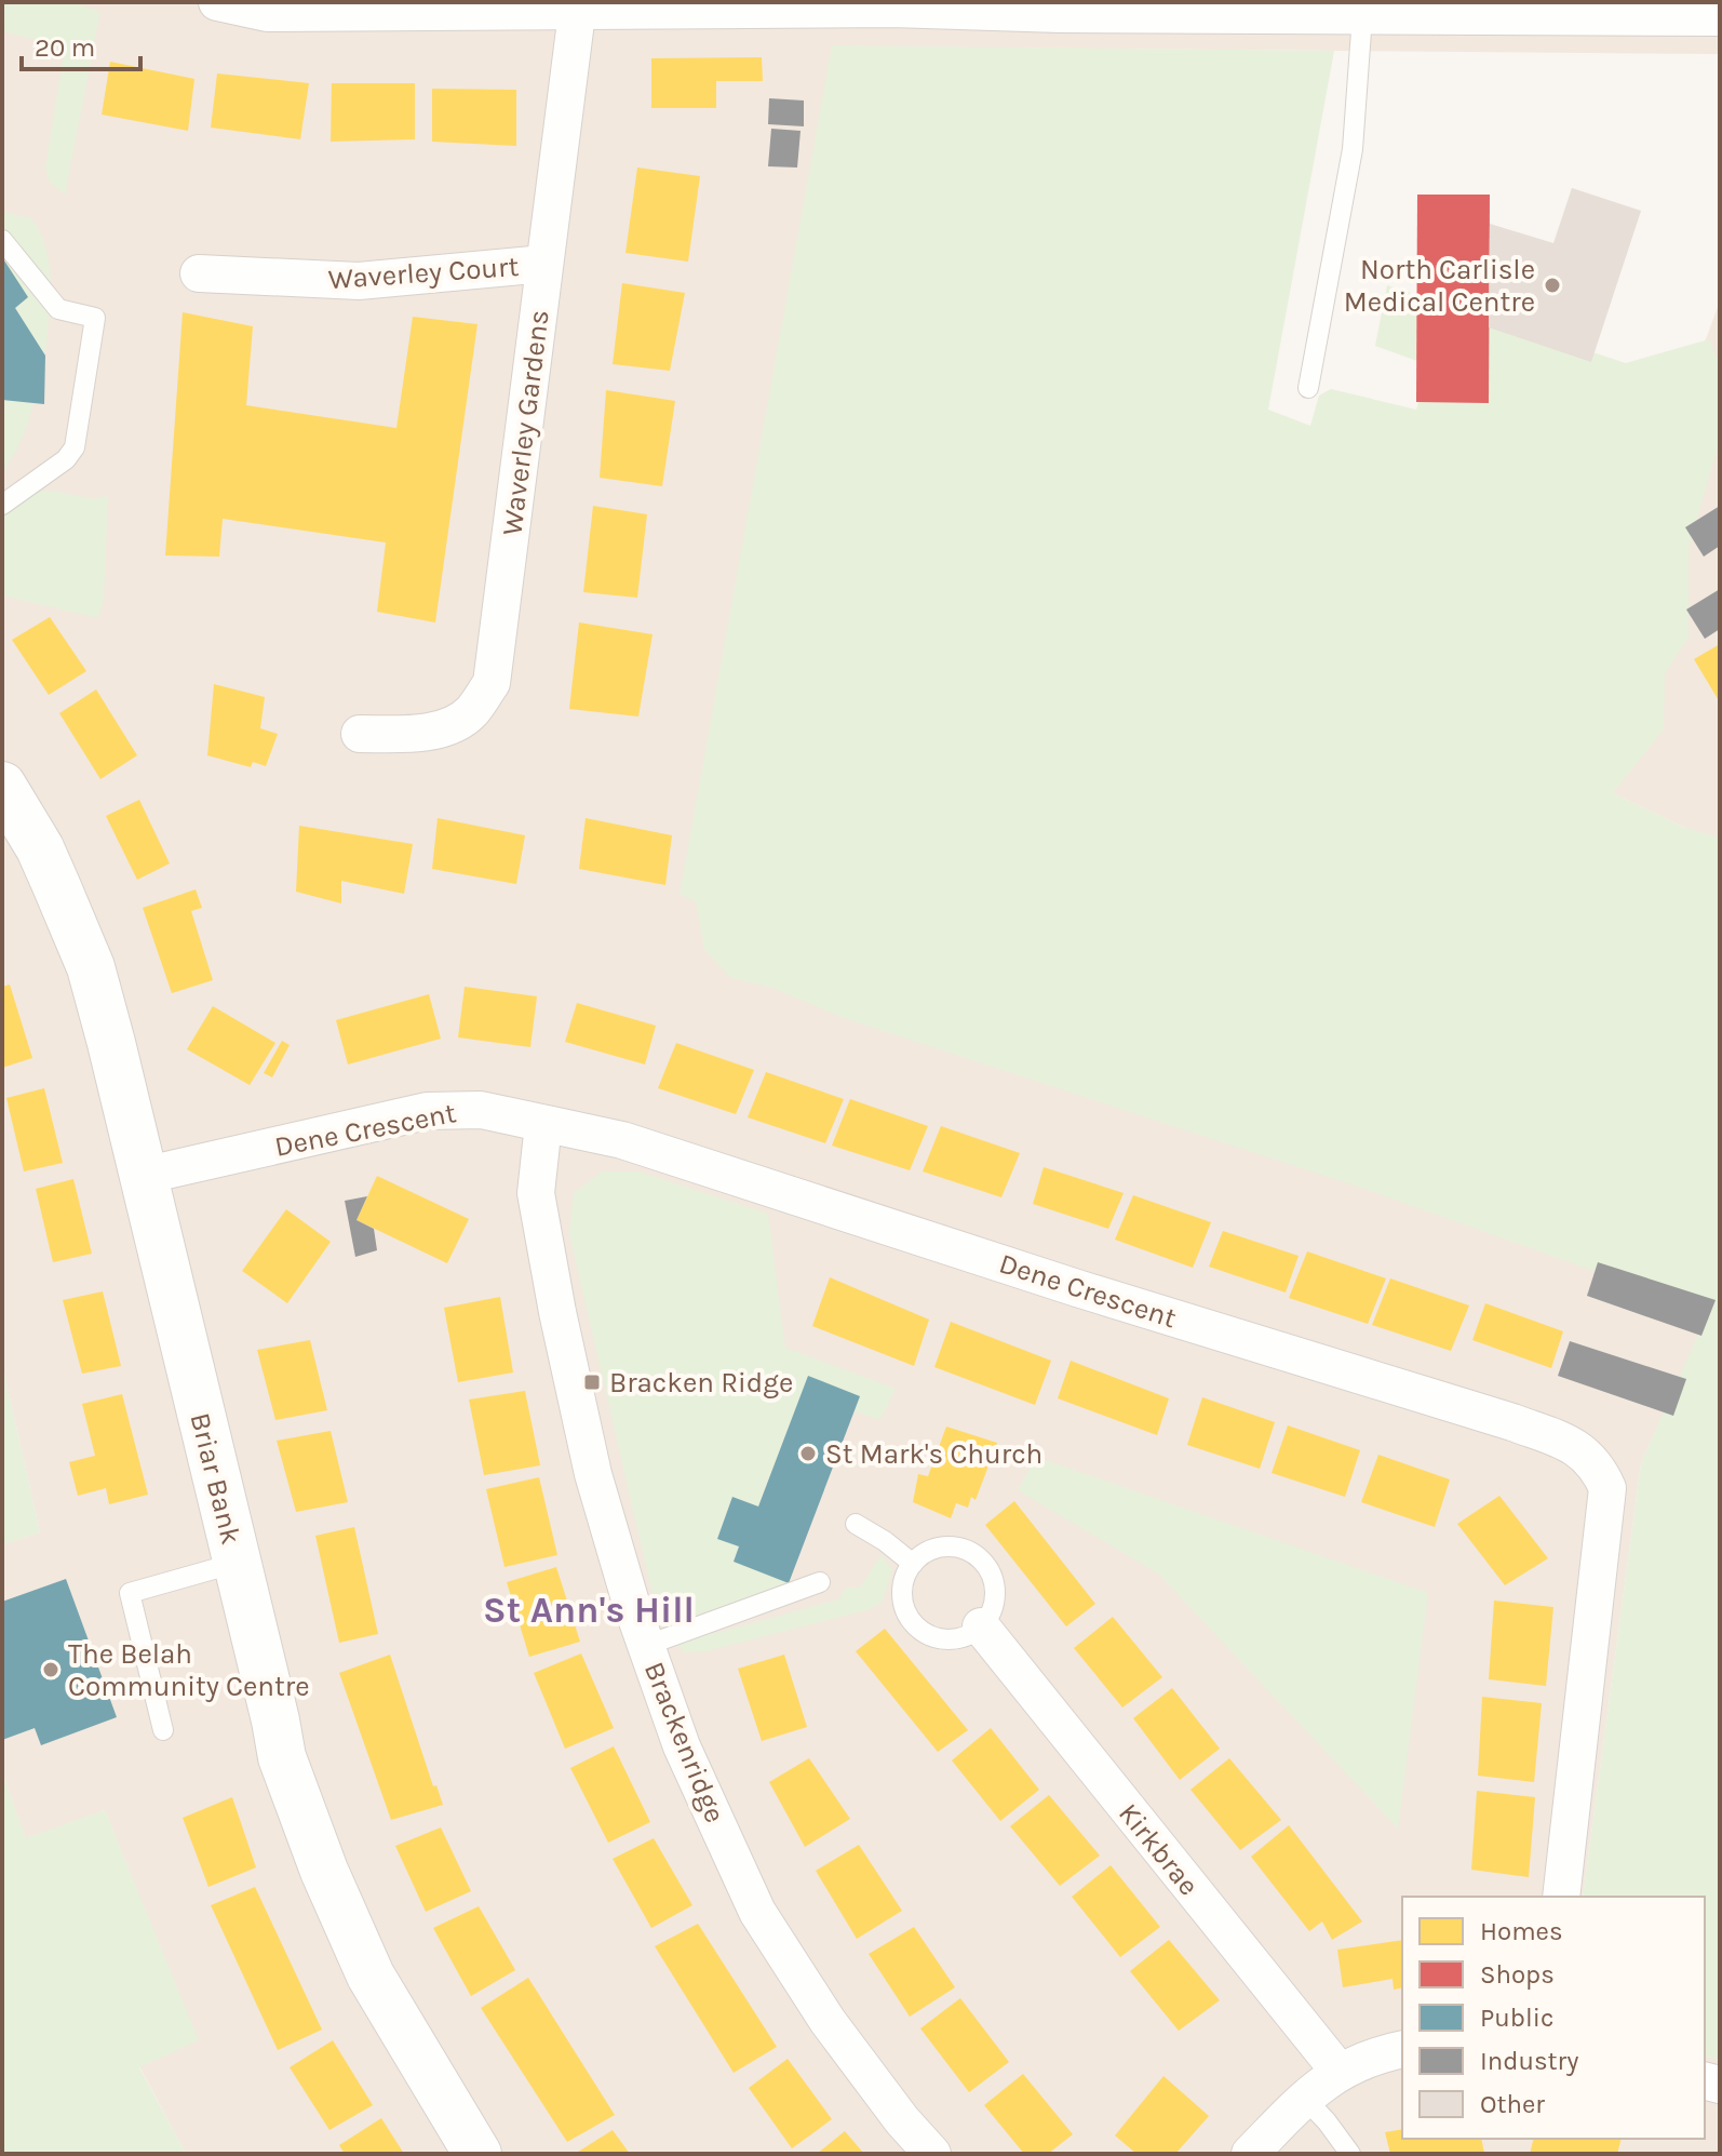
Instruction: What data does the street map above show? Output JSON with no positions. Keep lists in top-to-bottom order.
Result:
{
  "streets": {
    "street": [
      "Waverley Court",
      "Waverley Gardens",
      "Dene Crescent",
      "Briar Bank",
      "Brackenridge",
      "Kirkbrae"
    ]
  },
  "crossings": [
    ["Waverley Court", "Waverley Gardens"],
    ["Dene Crescent", "Briar Bank"],
    ["Dene Crescent", "Brackenridge"]
  ],
  "districts": ["St Ann's Hill"],
  "places": {
    "other": ["North Carlisle Medical Centre", "St Mark's Church", "The Belah Community Centre"],
    "transit": ["Bracken Ridge"]
  },
  "legend": [
    "Homes",
    "Shops",
    "Public",
    "Industry",
    "Other"
  ],
  "scale_bar": "20 m"
}
